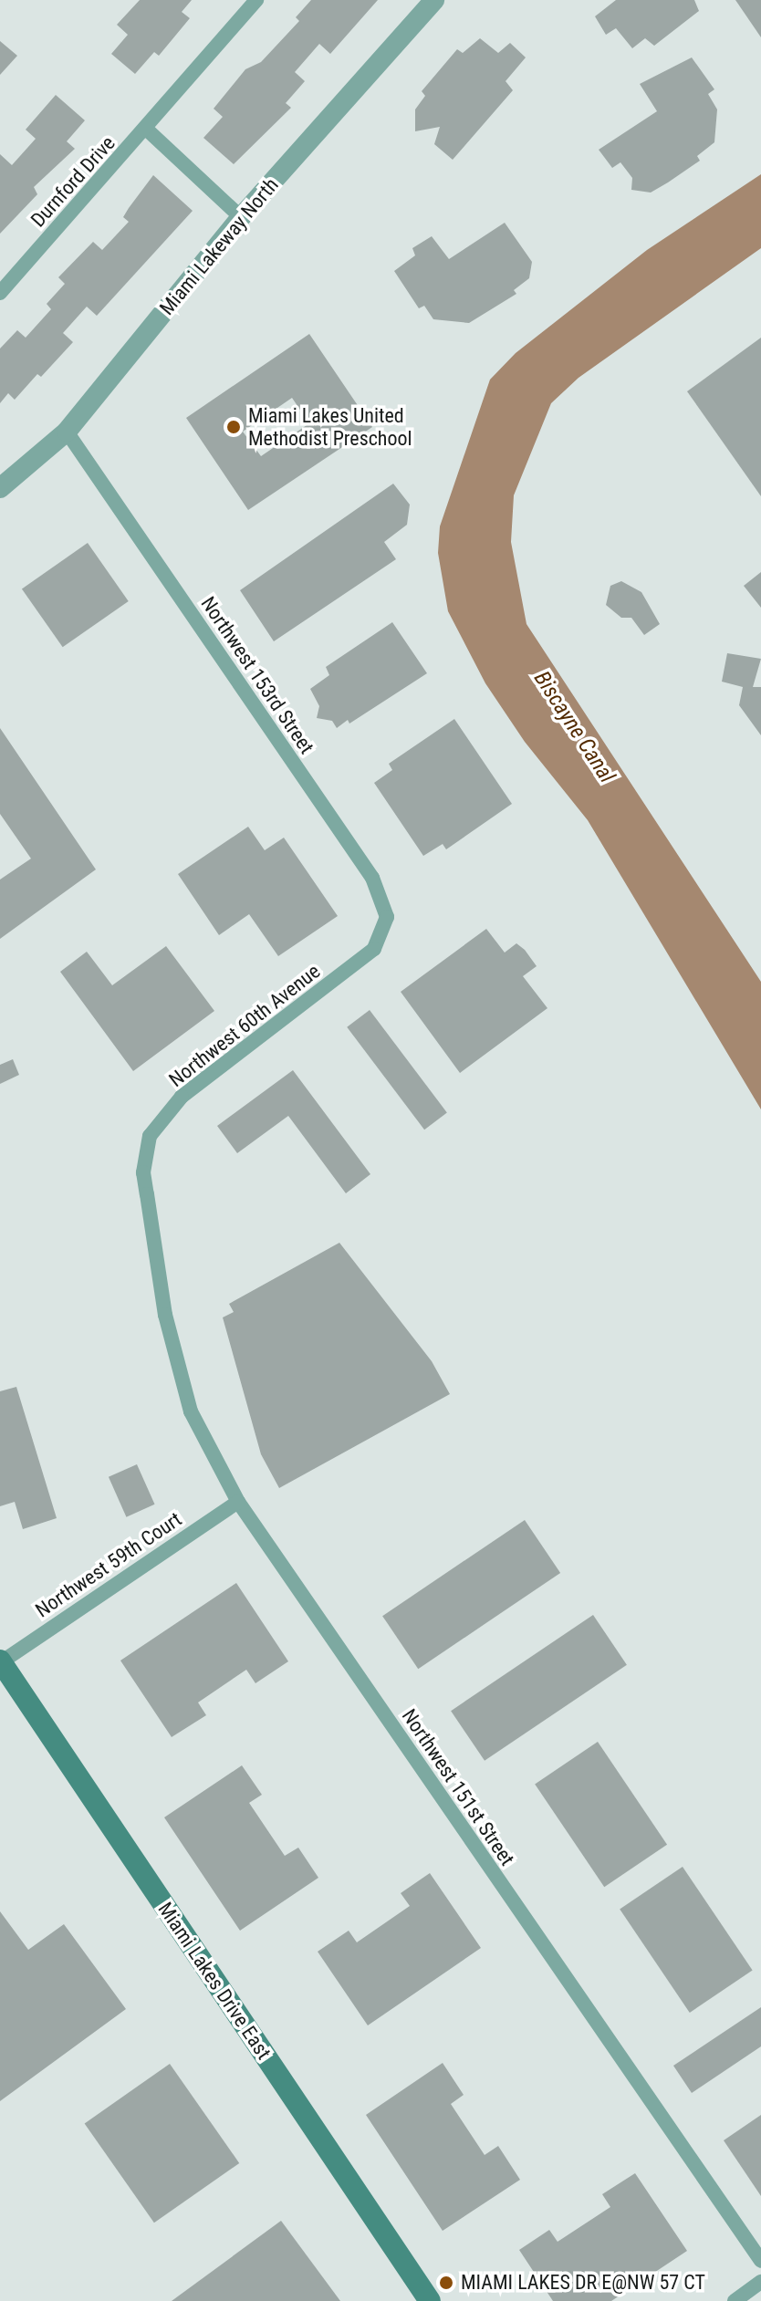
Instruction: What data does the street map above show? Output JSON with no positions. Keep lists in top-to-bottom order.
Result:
{
  "streets": {
    "main road": ["Miami Lakes Drive East"],
    "street": [
      "Durnford Drive",
      "Miami Lakeway North",
      "Northwest 153rd Street",
      "Northwest 60th Avenue",
      "Northwest 59th Court",
      "Northwest 151st Street"
    ]
  },
  "crossings": [
    ["Miami Lakeway North", "Northwest 153rd Street"],
    ["Northwest 153rd Street", "Northwest 60th Avenue"],
    ["Northwest 60th Avenue", "Northwest 151st Street"],
    ["Northwest 59th Court", "Northwest 151st Street"],
    ["Northwest 59th Court", "Miami Lakes Drive East"]
  ],
  "water": ["Biscayne Canal"],
  "places": ["Miami Lakes United Methodist Preschool", "MIAMI LAKES DR E@NW 57 CT"]
}
